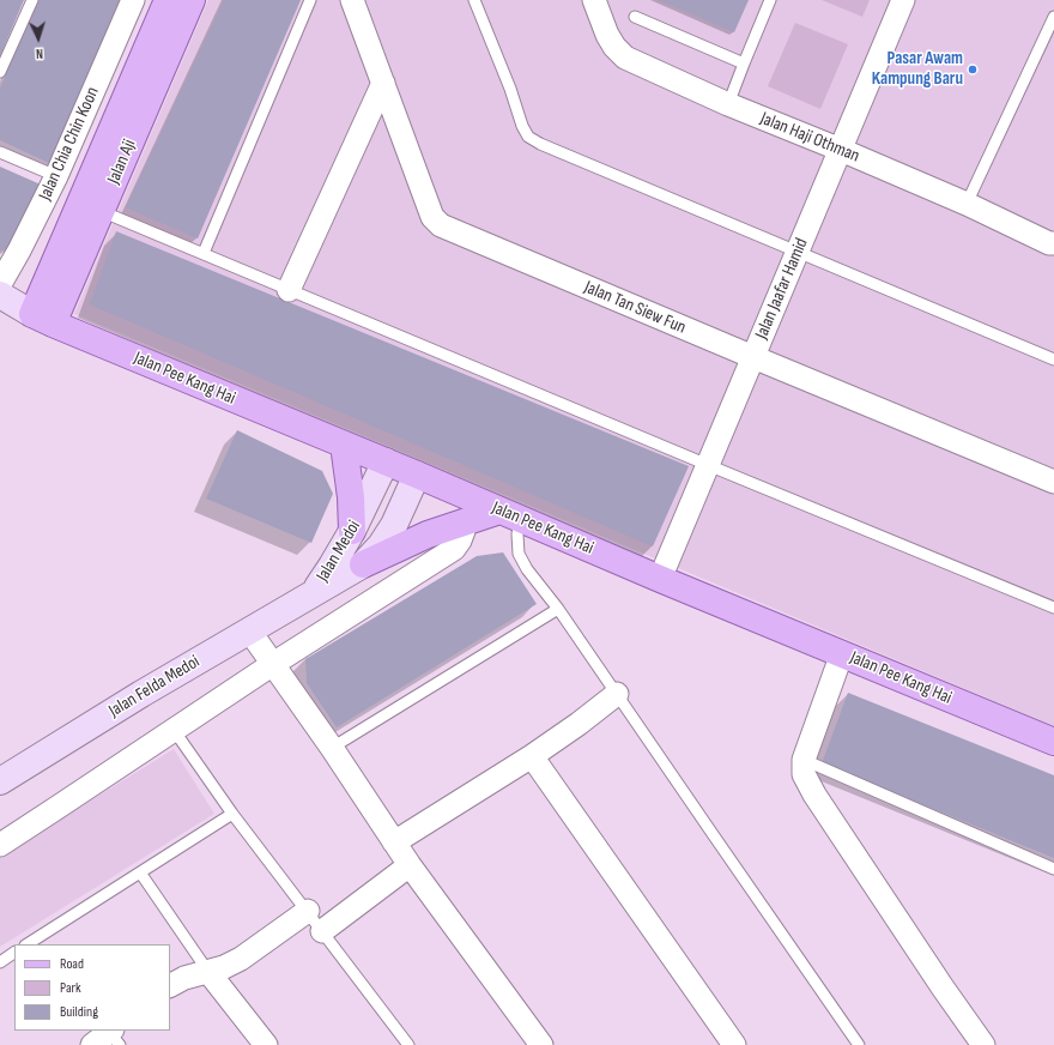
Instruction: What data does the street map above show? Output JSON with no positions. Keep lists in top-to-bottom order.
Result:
{
  "streets": {
    "main road": [
      "Jalan Aji",
      "Jalan Pee Kang Hai",
      "Jalan Medoi",
      "Jalan Felda Medoi"
    ],
    "street": [
      "Jalan Haji Othman",
      "Jalan Chia Chin Koon",
      "Jalan Jaafar Hamid",
      "Jalan Tan Siew Fun"
    ]
  },
  "crossings": [
    ["Jalan Haji Othman", "Jalan Jaafar Hamid"],
    ["Jalan Aji", "Jalan Pee Kang Hai"],
    ["Jalan Jaafar Hamid", "Jalan Tan Siew Fun"],
    ["Jalan Jaafar Hamid", "Jalan Pee Kang Hai"],
    ["Jalan Pee Kang Hai", "Jalan Medoi"],
    ["Jalan Medoi", "Jalan Felda Medoi"]
  ],
  "places": ["Pasar Awam Kampung Baru"],
  "legend": ["Road", "Park", "Building"],
  "north": "bottom"
}
